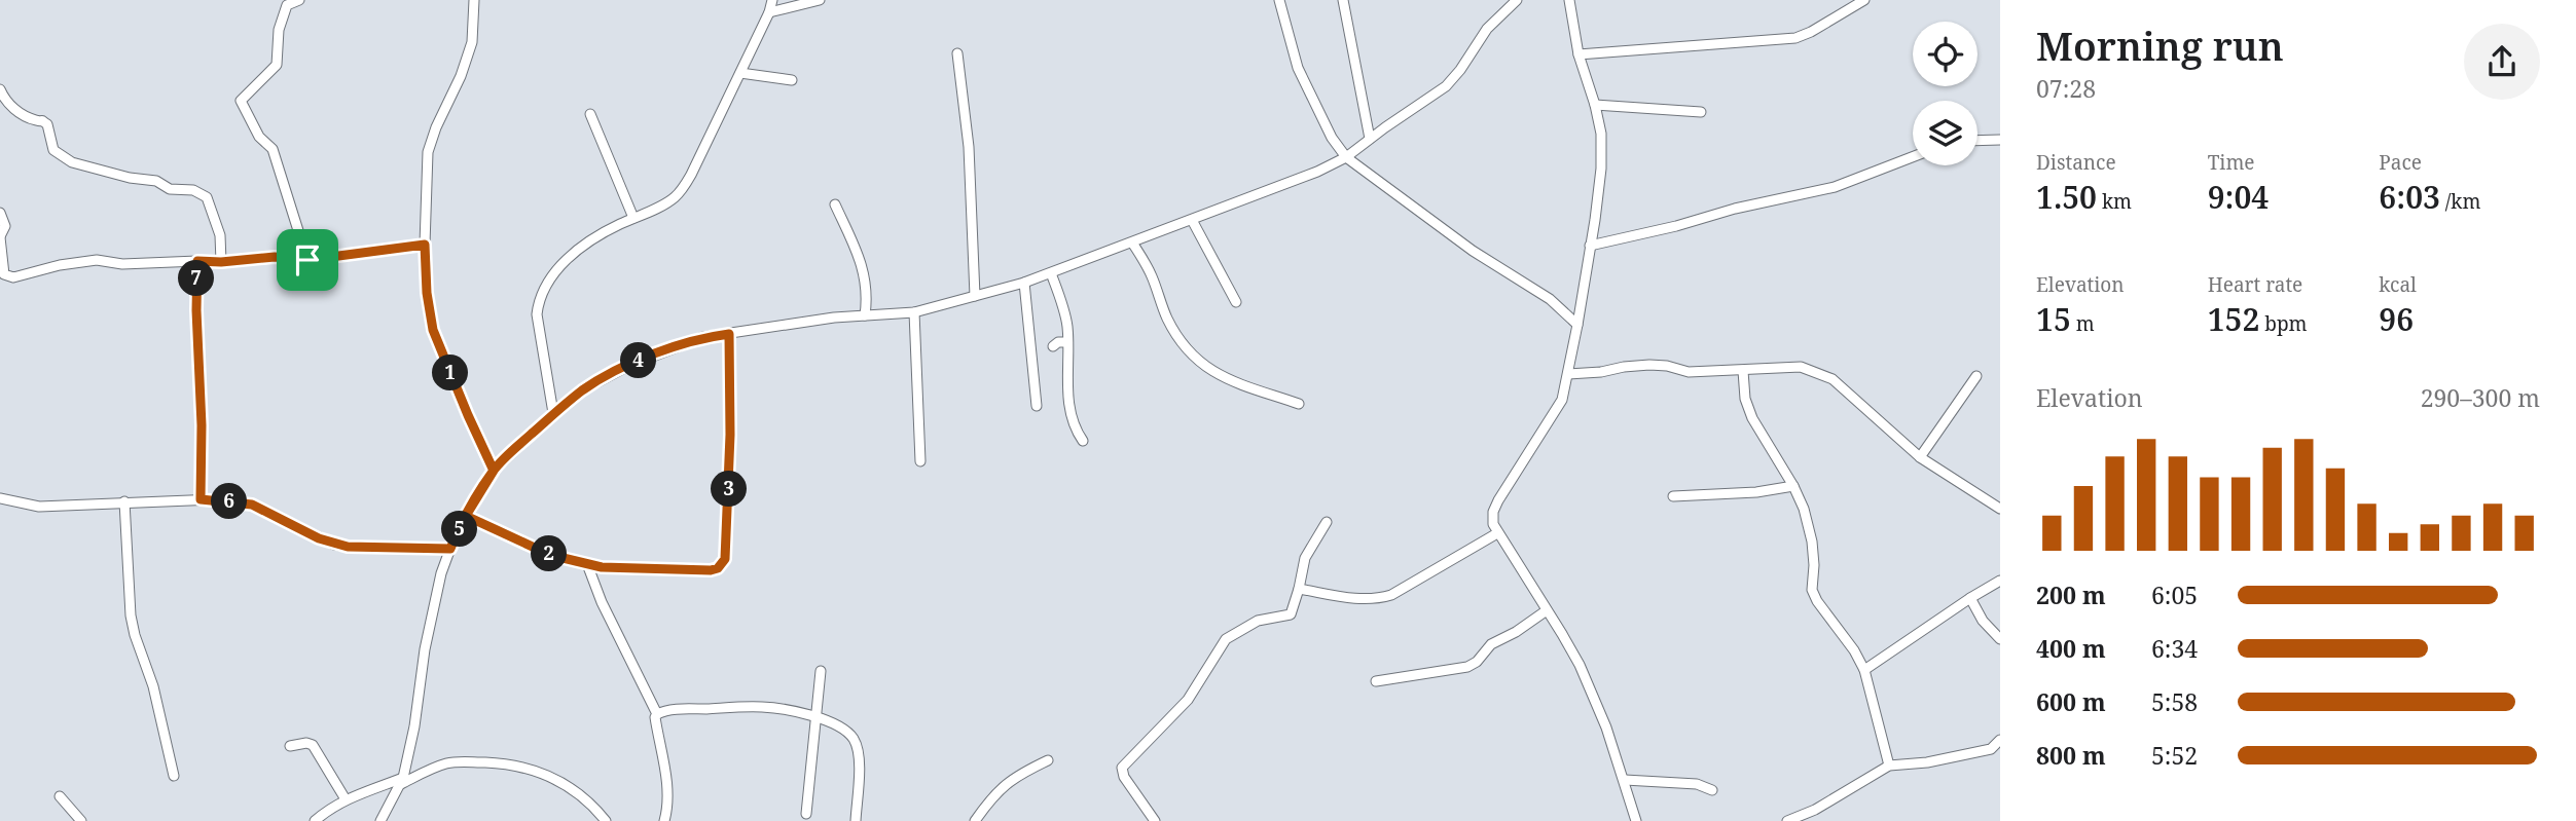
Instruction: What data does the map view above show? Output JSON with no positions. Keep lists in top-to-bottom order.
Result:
{
  "page": {
    "heading": ["Morning run", "07:28"],
    "stats": [
      ["Distance", "1.50 km"],
      ["Time", "9:04"],
      ["Pace", "6:03 /km"],
      ["Elevation", "15 m"],
      ["Heart rate", "152 bpm"],
      ["kcal", "96"]
    ],
    "pins": [
      "7",
      "4",
      "1",
      "3",
      "6",
      "5",
      "2"
    ],
    "chart": ["Elevation", "290–300 m"],
    "list": [
      {
        "name": "200 m",
        "note": "6:05"
      },
      {
        "name": "400 m",
        "note": "6:34"
      },
      {
        "name": "600 m",
        "note": "5:58"
      },
      {
        "name": "800 m",
        "note": "5:52"
      }
    ]
  }
}
